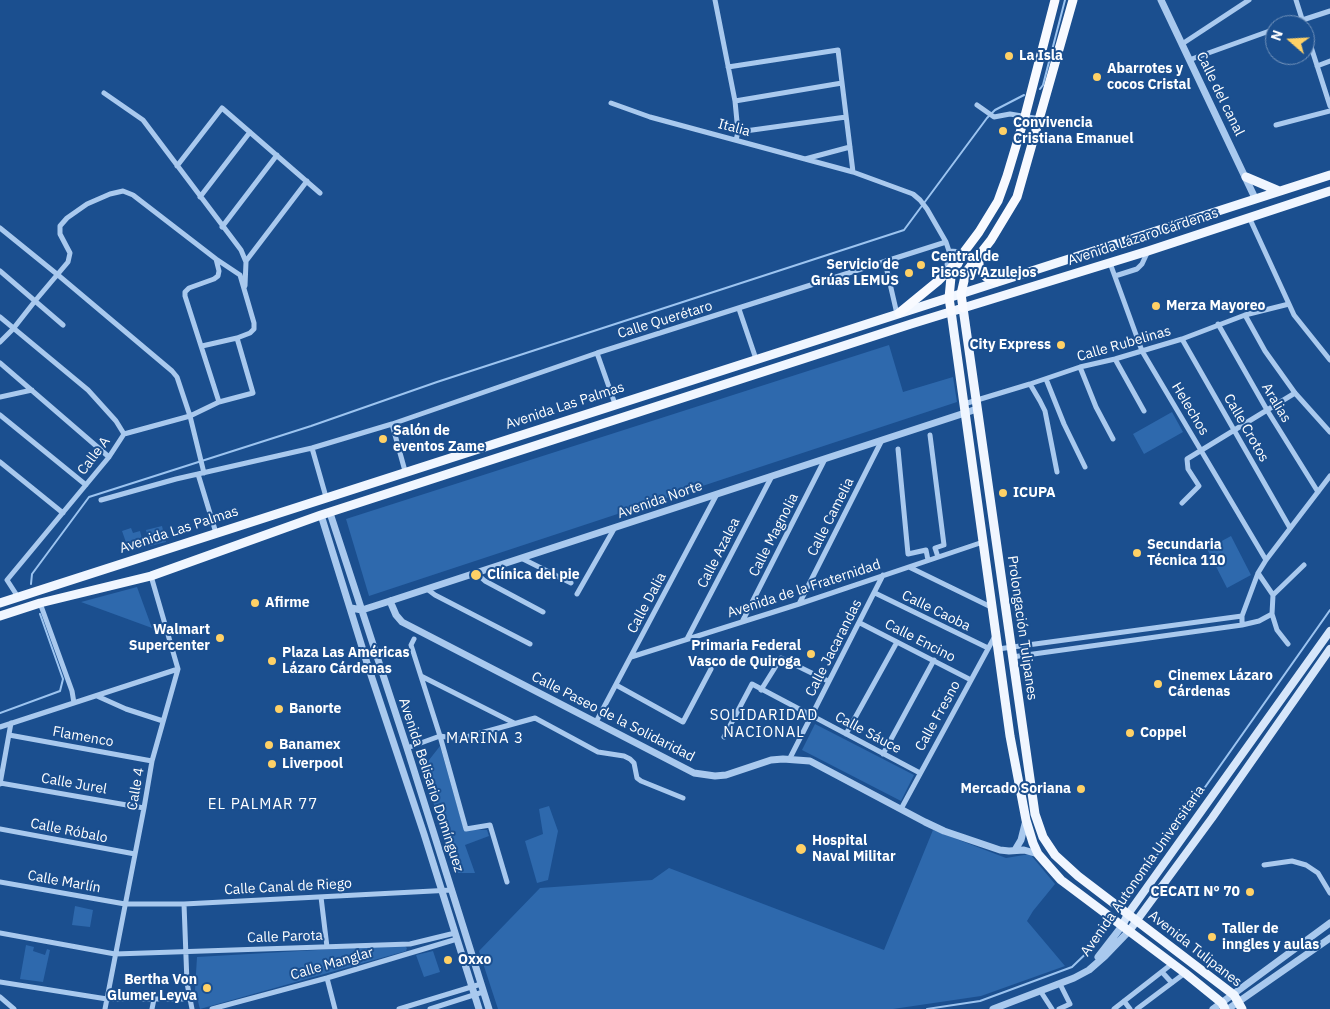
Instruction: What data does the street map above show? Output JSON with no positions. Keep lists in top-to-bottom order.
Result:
{
  "streets": {
    "main road": [
      "Avenida Lázaro Cárdenas",
      "Avenida Las Palmas",
      "Prolongación Tulipanes",
      "Avenida Autonomía Universitaria",
      "Avenida Tulipanes"
    ],
    "street": [
      "Calle del canal",
      "Italia",
      "Calle Querétaro",
      "Calle Rubelinas",
      "Aralias",
      "Helechos",
      "Calle Crotos",
      "Calle A",
      "Avenida Norte",
      "Calle Camelia",
      "Calle Magnolia",
      "Calle Azalea",
      "Avenida de la Fraternidad",
      "Calle Dalia",
      "Calle Caoba",
      "Calle Encino",
      "Calle Jacarandas",
      "Calle Fresno",
      "Calle Paseo de la Solidaridad",
      "Calle Sáuce",
      "Flamenco",
      "Calle Jurel",
      "Avenida Belisario Domínguez",
      "Calle 4",
      "Calle Róbalo",
      "Calle Marlín",
      "Calle Canal de Riego",
      "Calle Parota",
      "Calle Manglar"
    ]
  },
  "crossings": [
    ["Calle del canal", "Avenida Lázaro Cárdenas"],
    ["Italia", "Calle Querétaro"],
    ["Avenida Lázaro Cárdenas", "Avenida Las Palmas"],
    ["Avenida Lázaro Cárdenas", "Helechos"],
    ["Avenida Lázaro Cárdenas", "Prolongación Tulipanes"],
    ["Calle Rubelinas", "Aralias"],
    ["Calle Rubelinas", "Helechos"],
    ["Calle Rubelinas", "Calle Crotos"],
    ["Calle Rubelinas", "Avenida Norte"],
    ["Calle Rubelinas", "Prolongación Tulipanes"],
    ["Avenida Las Palmas", "Calle A"],
    ["Avenida Las Palmas", "Prolongación Tulipanes"],
    ["Avenida Las Palmas", "Avenida Belisario Domínguez"],
    ["Avenida Norte", "Calle Camelia"],
    ["Avenida Norte", "Calle Magnolia"],
    ["Avenida Norte", "Calle Azalea"],
    ["Avenida Norte", "Calle Dalia"],
    ["Avenida Norte", "Prolongación Tulipanes"],
    ["Avenida Norte", "Calle Paseo de la Solidaridad"],
    ["Avenida Norte", "Avenida Belisario Domínguez"],
    ["Calle Camelia", "Avenida de la Fraternidad"],
    ["Calle Magnolia", "Avenida de la Fraternidad"],
    ["Calle Azalea", "Avenida de la Fraternidad"],
    ["Avenida de la Fraternidad", "Calle Dalia"],
    ["Avenida de la Fraternidad", "Prolongación Tulipanes"],
    ["Avenida de la Fraternidad", "Calle Jacarandas"],
    ["Calle Dalia", "Calle Paseo de la Solidaridad"],
    ["Calle Caoba", "Calle Jacarandas"],
    ["Calle Caoba", "Calle Fresno"],
    ["Prolongación Tulipanes", "Calle Fresno"],
    ["Prolongación Tulipanes", "Calle Paseo de la Solidaridad"],
    ["Prolongación Tulipanes", "Avenida Autonomía Universitaria"],
    ["Prolongación Tulipanes", "Avenida Tulipanes"],
    ["Calle Encino", "Calle Jacarandas"],
    ["Calle Encino", "Calle Fresno"],
    ["Calle Jacarandas", "Calle Paseo de la Solidaridad"],
    ["Calle Jacarandas", "Calle Sáuce"],
    ["Calle Fresno", "Calle Paseo de la Solidaridad"],
    ["Calle Fresno", "Calle Sáuce"],
    ["Flamenco", "Calle 4"],
    ["Calle Jurel", "Calle 4"],
    ["Avenida Belisario Domínguez", "Calle Canal de Riego"],
    ["Avenida Belisario Domínguez", "Calle Parota"],
    ["Avenida Belisario Domínguez", "Calle Manglar"],
    ["Calle 4", "Calle Róbalo"],
    ["Calle 4", "Calle Marlín"],
    ["Calle 4", "Calle Canal de Riego"],
    ["Calle 4", "Calle Parota"],
    ["Avenida Autonomía Universitaria", "Avenida Tulipanes"],
    ["Calle Marlín", "Calle Canal de Riego"],
    ["Calle Parota", "Calle Manglar"]
  ],
  "districts": ["SOLIDARIDAD NACIONAL", "MARINA 3", "EL PALMAR 77"],
  "places": [
    "La Isla",
    "Abarrotes y cocos Cristal",
    "Convivencia Cristiana Emanuel",
    "Central de Pisos y Azulejos",
    "Servicio de Grúas LEMUS",
    "Merza Mayoreo",
    "City Express",
    "Salón de eventos Zame",
    "ICUPA",
    "Secundaria Técnica 110",
    "Clínica del pie",
    "Afirme",
    "Walmart Supercenter",
    "Primaria Federal Vasco de Quiroga",
    "Plaza Las Américas Lázaro Cárdenas",
    "Cinemex Lázaro Cárdenas",
    "Banorte",
    "Coppel",
    "Banamex",
    "Liverpool",
    "Mercado Soriana",
    "Hospital Naval Militar",
    "CECATI N° 70",
    "Taller de inngles y aulas",
    "Oxxo",
    "Bertha Von Glumer Leyva"
  ],
  "north": "left"
}
